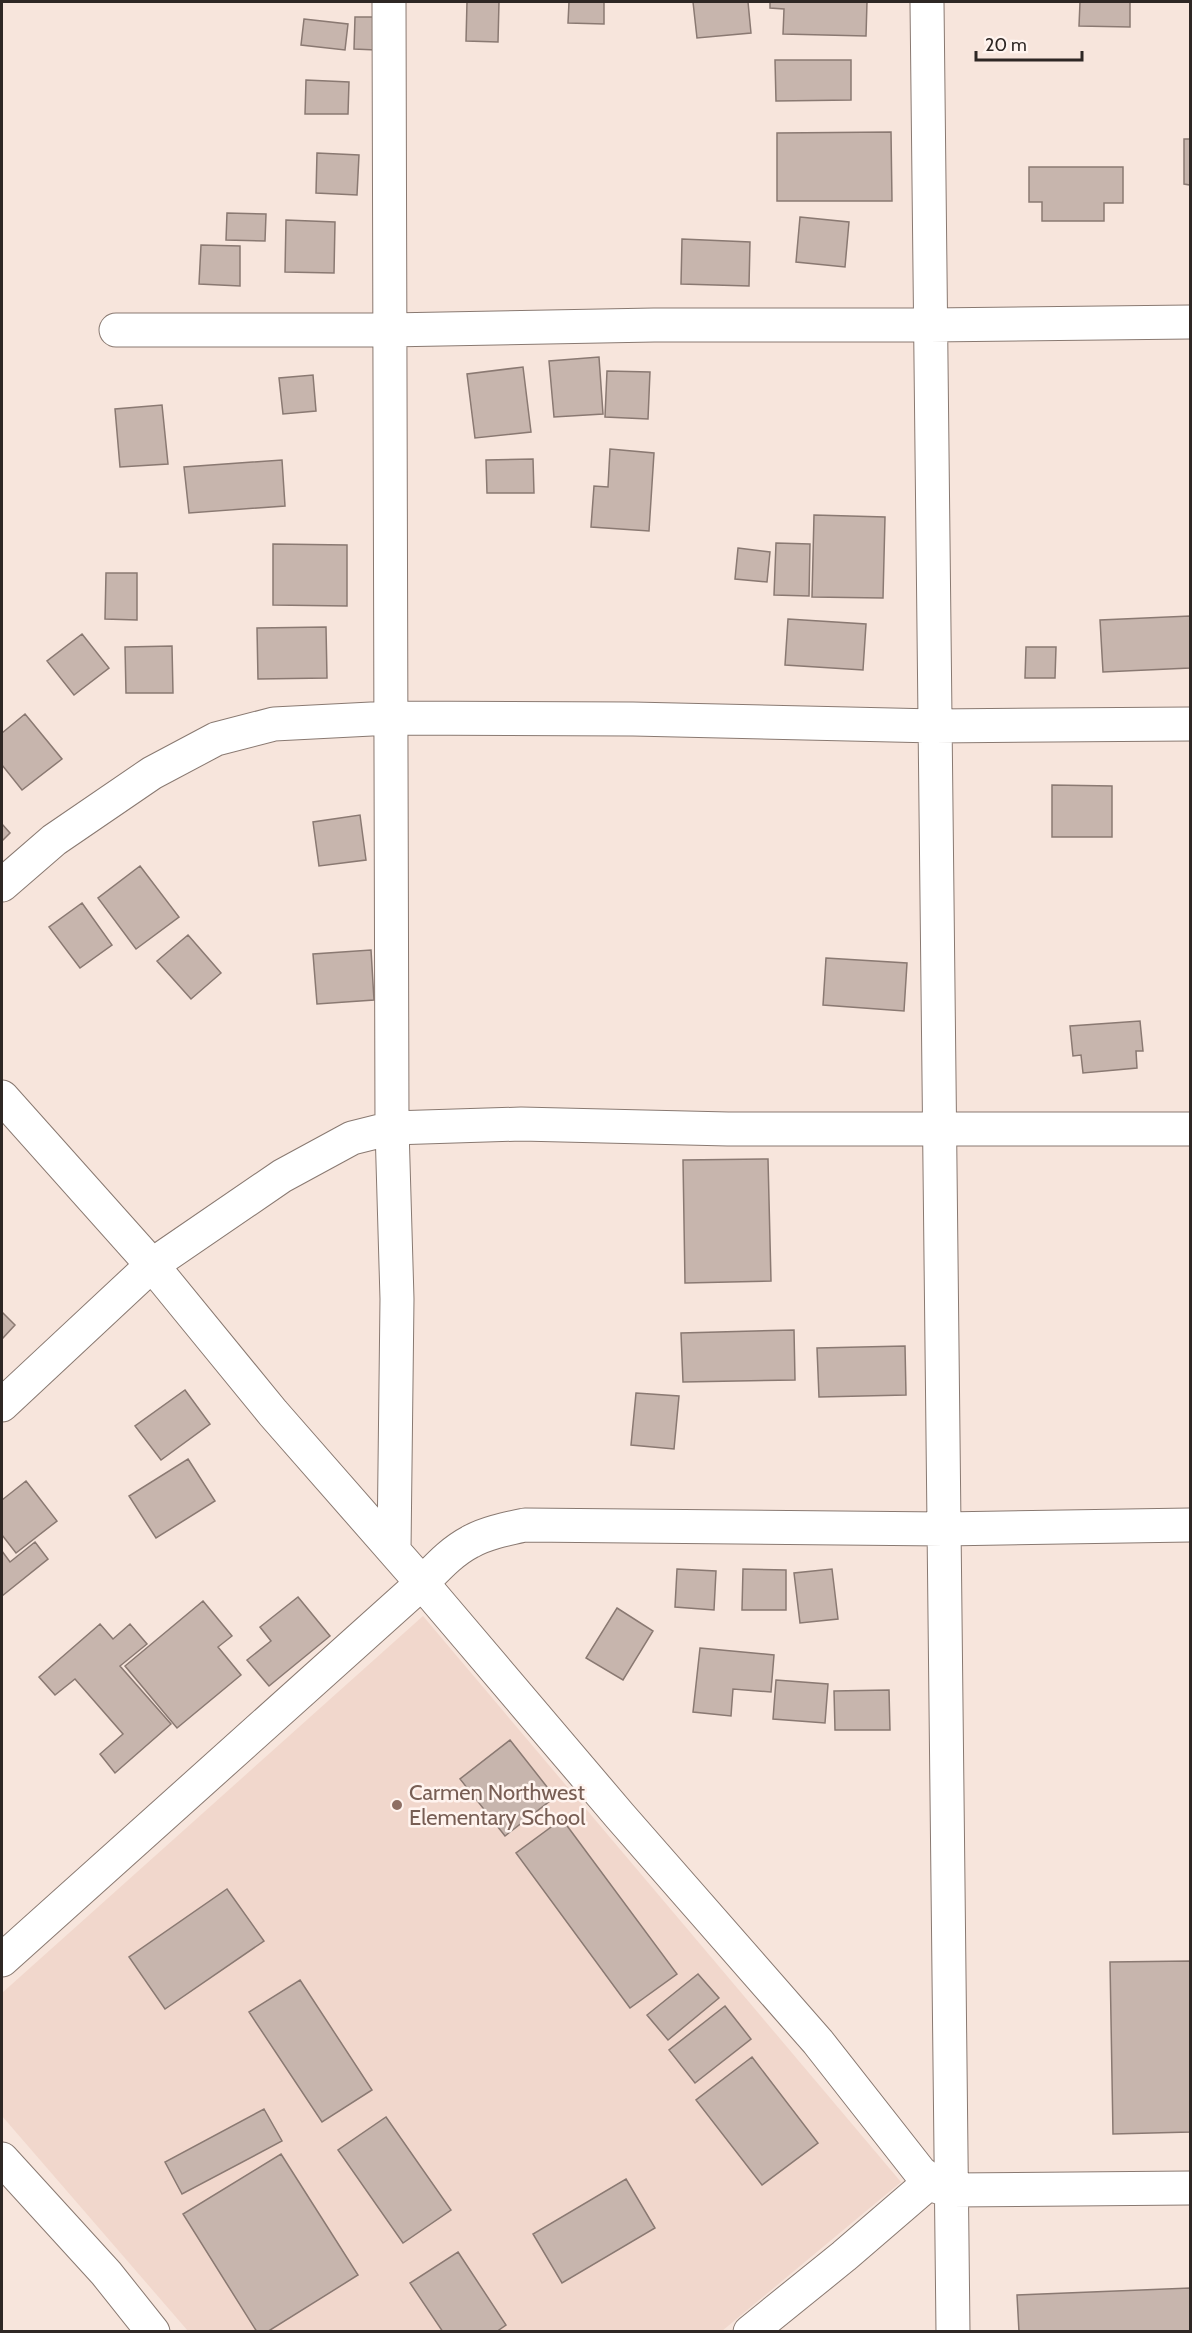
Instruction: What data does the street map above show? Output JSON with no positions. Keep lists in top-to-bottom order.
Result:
{
  "places": ["Carmen Northwest Elementary School"],
  "scale_bar": "20 m"
}
